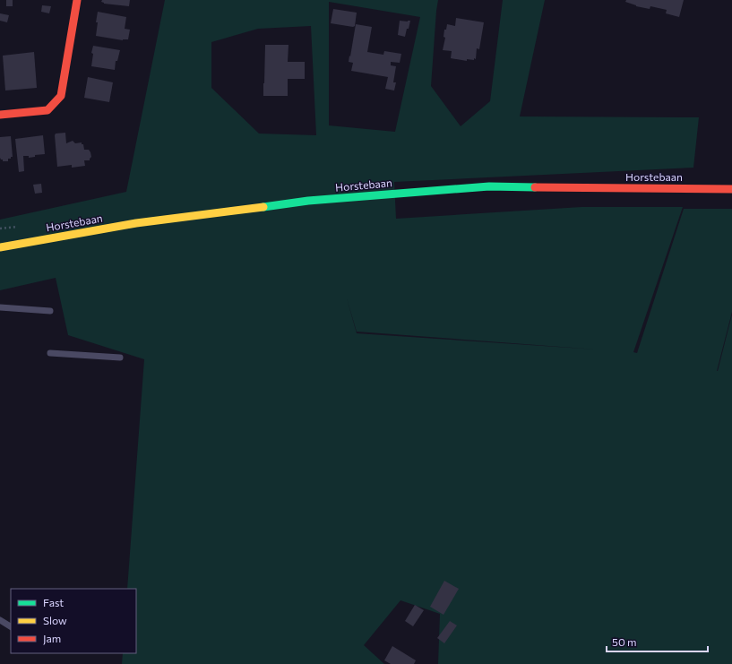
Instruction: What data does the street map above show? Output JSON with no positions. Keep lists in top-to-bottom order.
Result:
{
  "streets": {
    "street": ["Horstebaan"]
  },
  "legend": ["Fast", "Slow", "Jam"],
  "scale_bar": "50 m"
}
